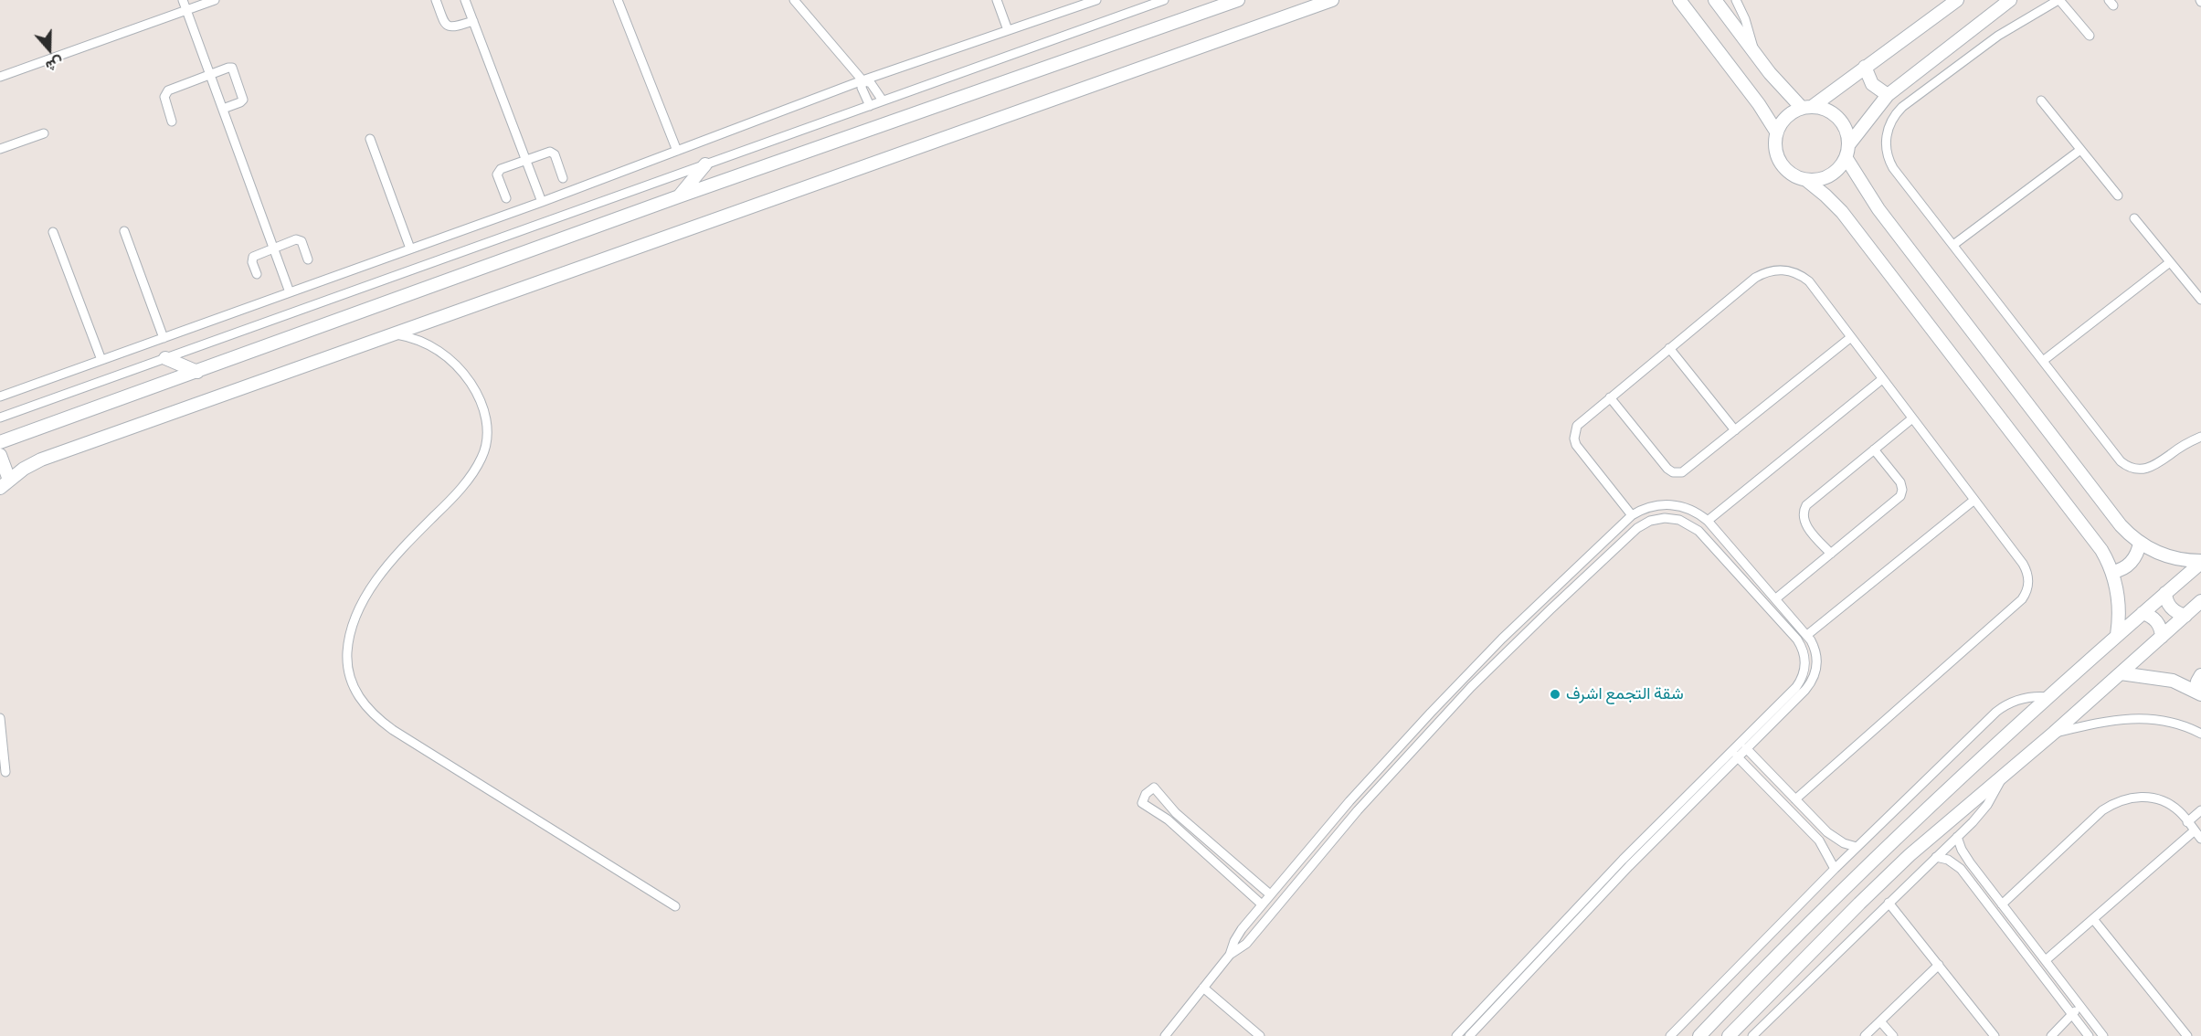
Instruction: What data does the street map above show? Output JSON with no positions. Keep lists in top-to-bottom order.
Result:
{
  "places": ["شقة التجمع اشرف"],
  "north": "bottom"
}
